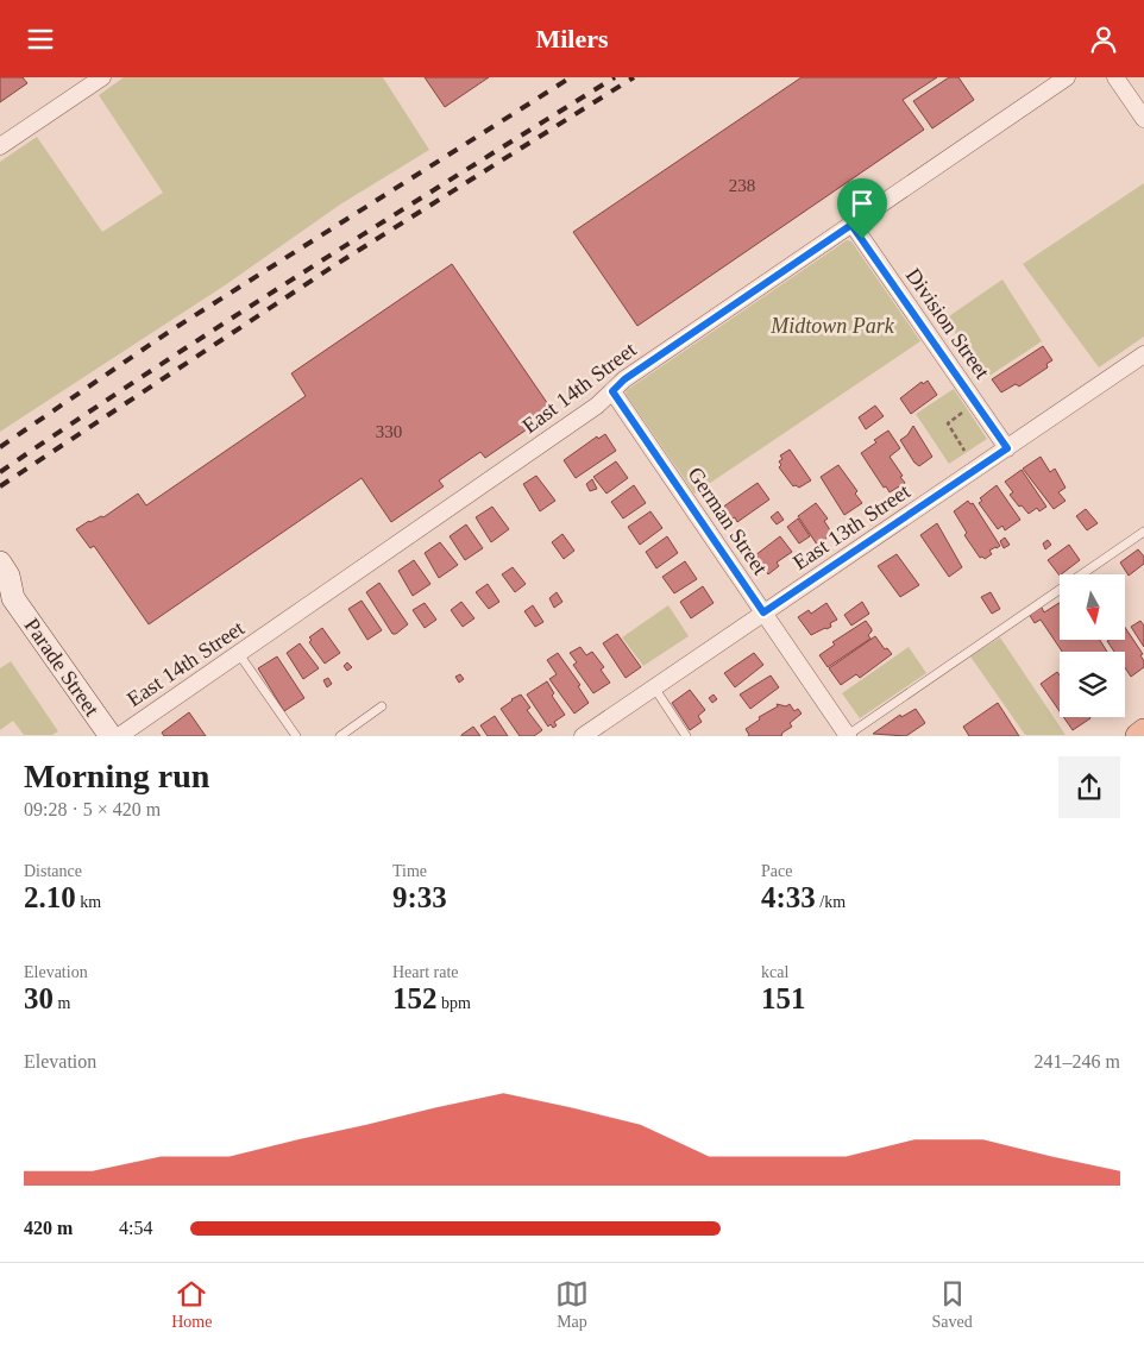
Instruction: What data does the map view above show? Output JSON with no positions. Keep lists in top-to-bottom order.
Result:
{
  "streets": {
    "main road": ["Parade Street"],
    "street": [
      "Division Street",
      "East 14th Street",
      "German Street",
      "East 13th Street"
    ]
  },
  "crossings": [
    ["Division Street", "East 14th Street"],
    ["Division Street", "East 13th Street"],
    ["East 14th Street", "German Street"],
    ["German Street", "East 13th Street"]
  ],
  "parks": ["Midtown Park"],
  "house_numbers": ["238", "330"],
  "north": "bottom",
  "page": {
    "header": "Milers",
    "heading": ["Morning run", "09:28 · 5 × 420 m"],
    "stats": [
      ["Distance", "2.10 km"],
      ["Time", "9:33"],
      ["Pace", "4:33 /km"],
      ["Elevation", "30 m"],
      ["Heart rate", "152 bpm"],
      ["kcal", "151"]
    ],
    "chart": ["Elevation", "241–246 m"],
    "list": [
      {
        "name": "420 m",
        "note": "4:54"
      }
    ],
    "tabs": ["Home", "Map", "Saved"]
  }
}
